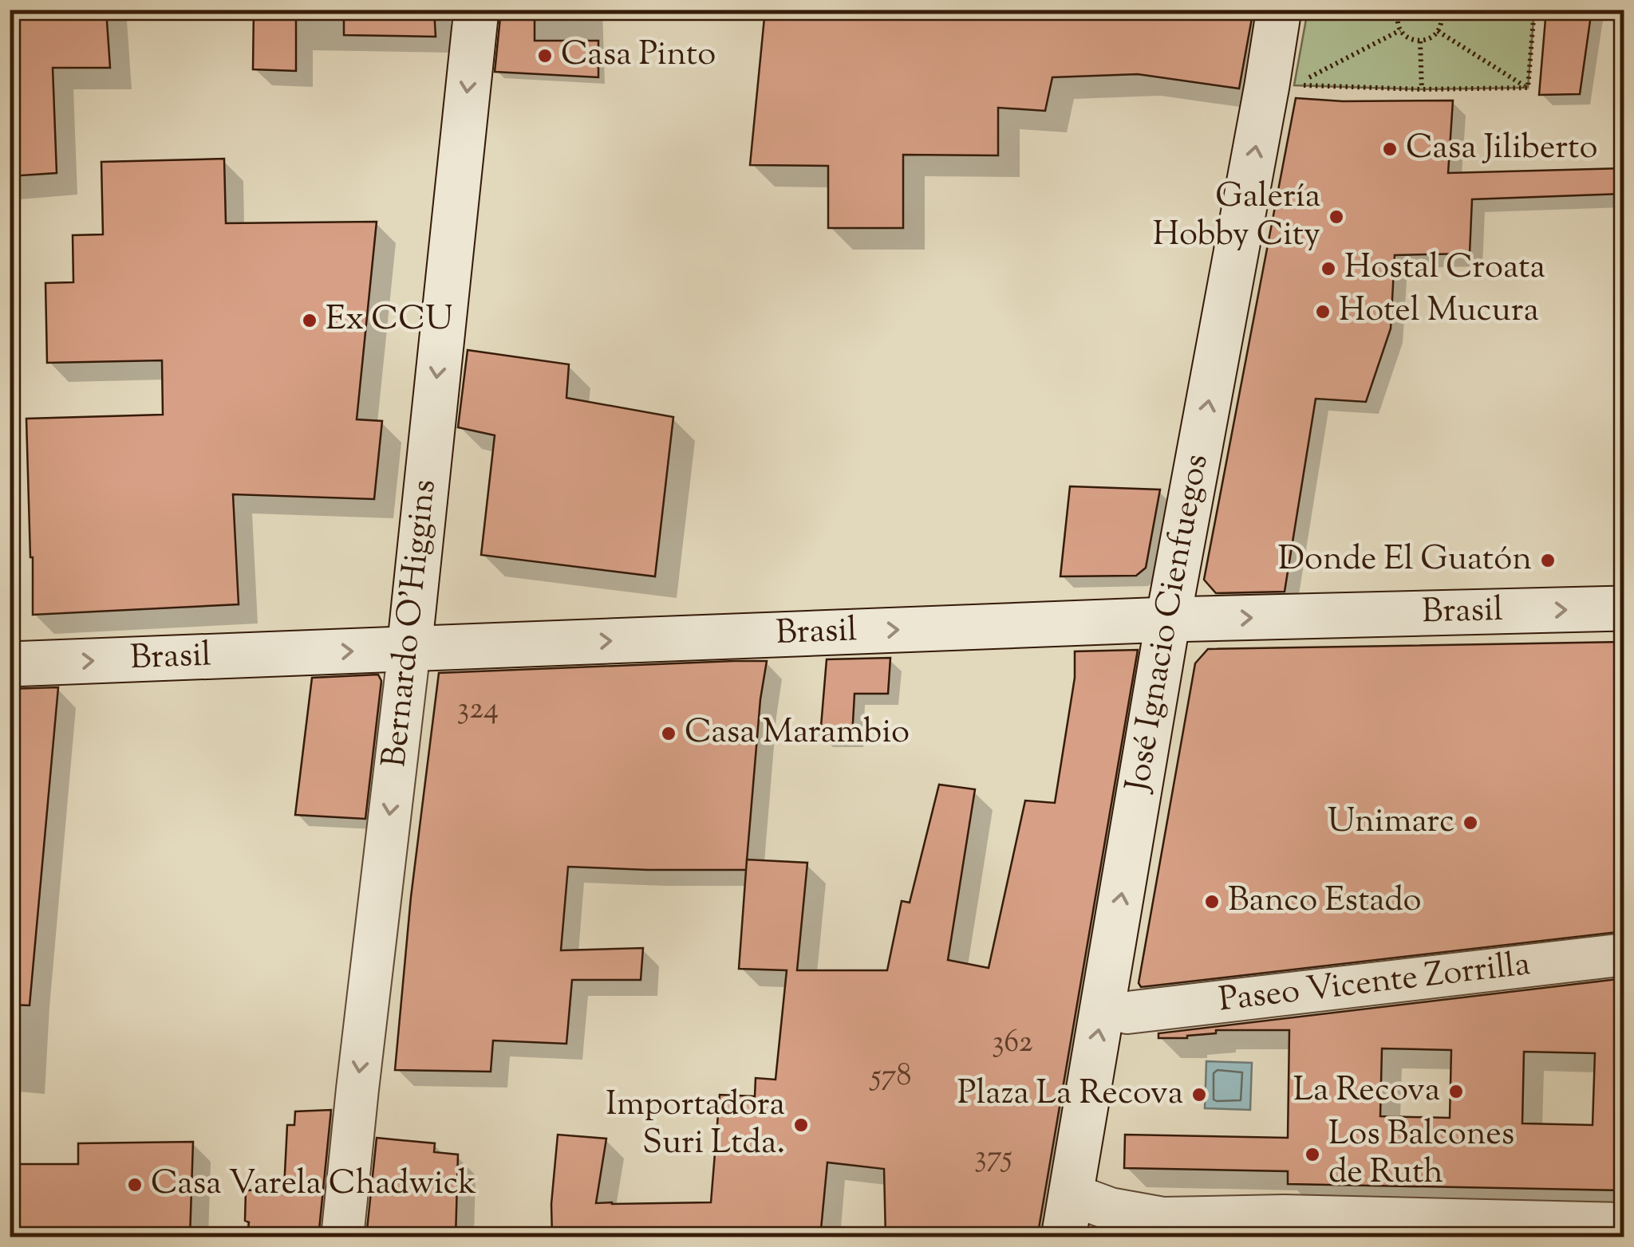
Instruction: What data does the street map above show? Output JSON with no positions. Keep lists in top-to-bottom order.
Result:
{
  "streets": {
    "street": [
      "Brasil",
      "Bernardo O'Higgins",
      "José Ignacio Cienfuegos",
      "Paseo Vicente Zorrilla"
    ]
  },
  "crossings": [
    ["Brasil", "Bernardo O'Higgins"],
    ["Brasil", "José Ignacio Cienfuegos"]
  ],
  "one_way": ["Brasil", "Bernardo O'Higgins", "José Ignacio Cienfuegos"],
  "places": [
    "Casa Pinto",
    "Casa Jiliberto",
    "Galería Hobby City",
    "Hostal Croata",
    "Hotel Mucura",
    "Ex CCU",
    "Donde El Guatón",
    "Casa Marambio",
    "Unimarc",
    "Banco Estado",
    "La Recova",
    "Plaza La Recova",
    "Importadora Suri Ltda.",
    "Los Balcones de Ruth",
    "Casa Varela Chadwick"
  ],
  "house_numbers": [
    "324",
    "362",
    "578",
    "375"
  ]
}
